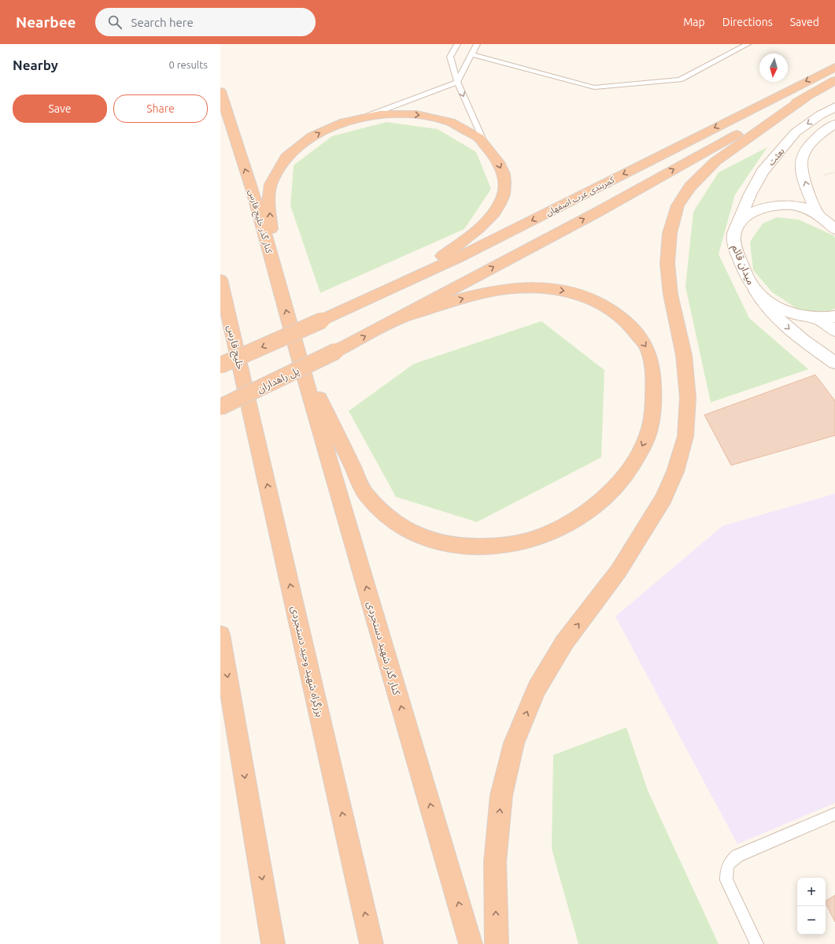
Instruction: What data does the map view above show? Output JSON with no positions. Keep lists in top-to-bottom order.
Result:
{
  "streets": {
    "highway": [
      "کمربندی غرب اصفهان",
      "کنار گذر خلیج فارس",
      "خلیج فارس",
      "پل راهداران",
      "کنار گذر شهید دستجردی",
      "بزرگراه شهید وحید دستجردی"
    ],
    "main road": ["بعثت", "میدان قائم"]
  },
  "crossings": [
    ["بعثت", "میدان قائم"],
    ["کنار گذر خلیج فارس", "کنار گذر شهید دستجردی"],
    ["خلیج فارس", "بزرگراه شهید وحید دستجردی"]
  ],
  "one_way": [
    "بعثت",
    "کنار گذر خلیج فارس",
    "پل راهداران",
    "کنار گذر شهید دستجردی"
  ],
  "north": "bottom",
  "page": {
    "header": "Nearbee",
    "search": "Search here",
    "nav": ["Map", "Directions", "Saved"],
    "heading": ["Nearby", "0 results"],
    "buttons": ["Save", "Share"],
    "map_buttons": ["+", "−"]
  }
}
